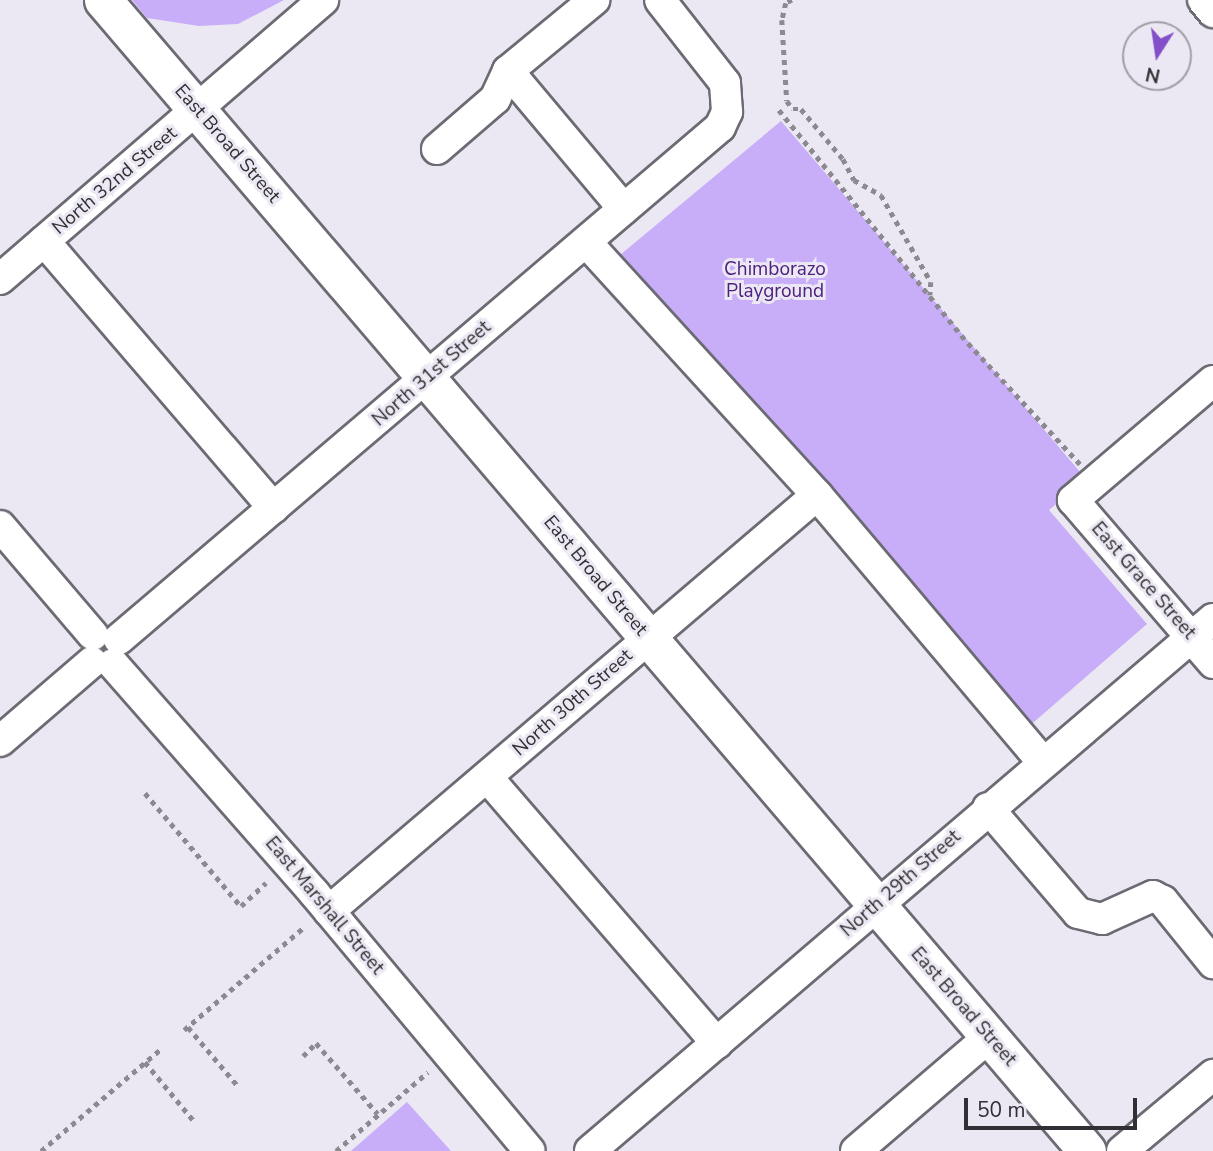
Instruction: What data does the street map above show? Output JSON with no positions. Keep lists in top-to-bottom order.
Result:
{
  "streets": {
    "main road": ["East Broad Street"],
    "street": [
      "North 32nd Street",
      "North 31st Street",
      "East Grace Street",
      "North 30th Street",
      "North 29th Street",
      "East Marshall Street"
    ]
  },
  "crossings": [
    ["East Broad Street", "North 32nd Street"],
    ["East Broad Street", "North 31st Street"],
    ["East Broad Street", "North 30th Street"],
    ["East Broad Street", "North 29th Street"],
    ["North 31st Street", "East Marshall Street"],
    ["East Grace Street", "North 29th Street"],
    ["North 30th Street", "East Marshall Street"]
  ],
  "parks": ["Chimborazo Playground"],
  "scale_bar": "50 m",
  "north": "bottom"
}
